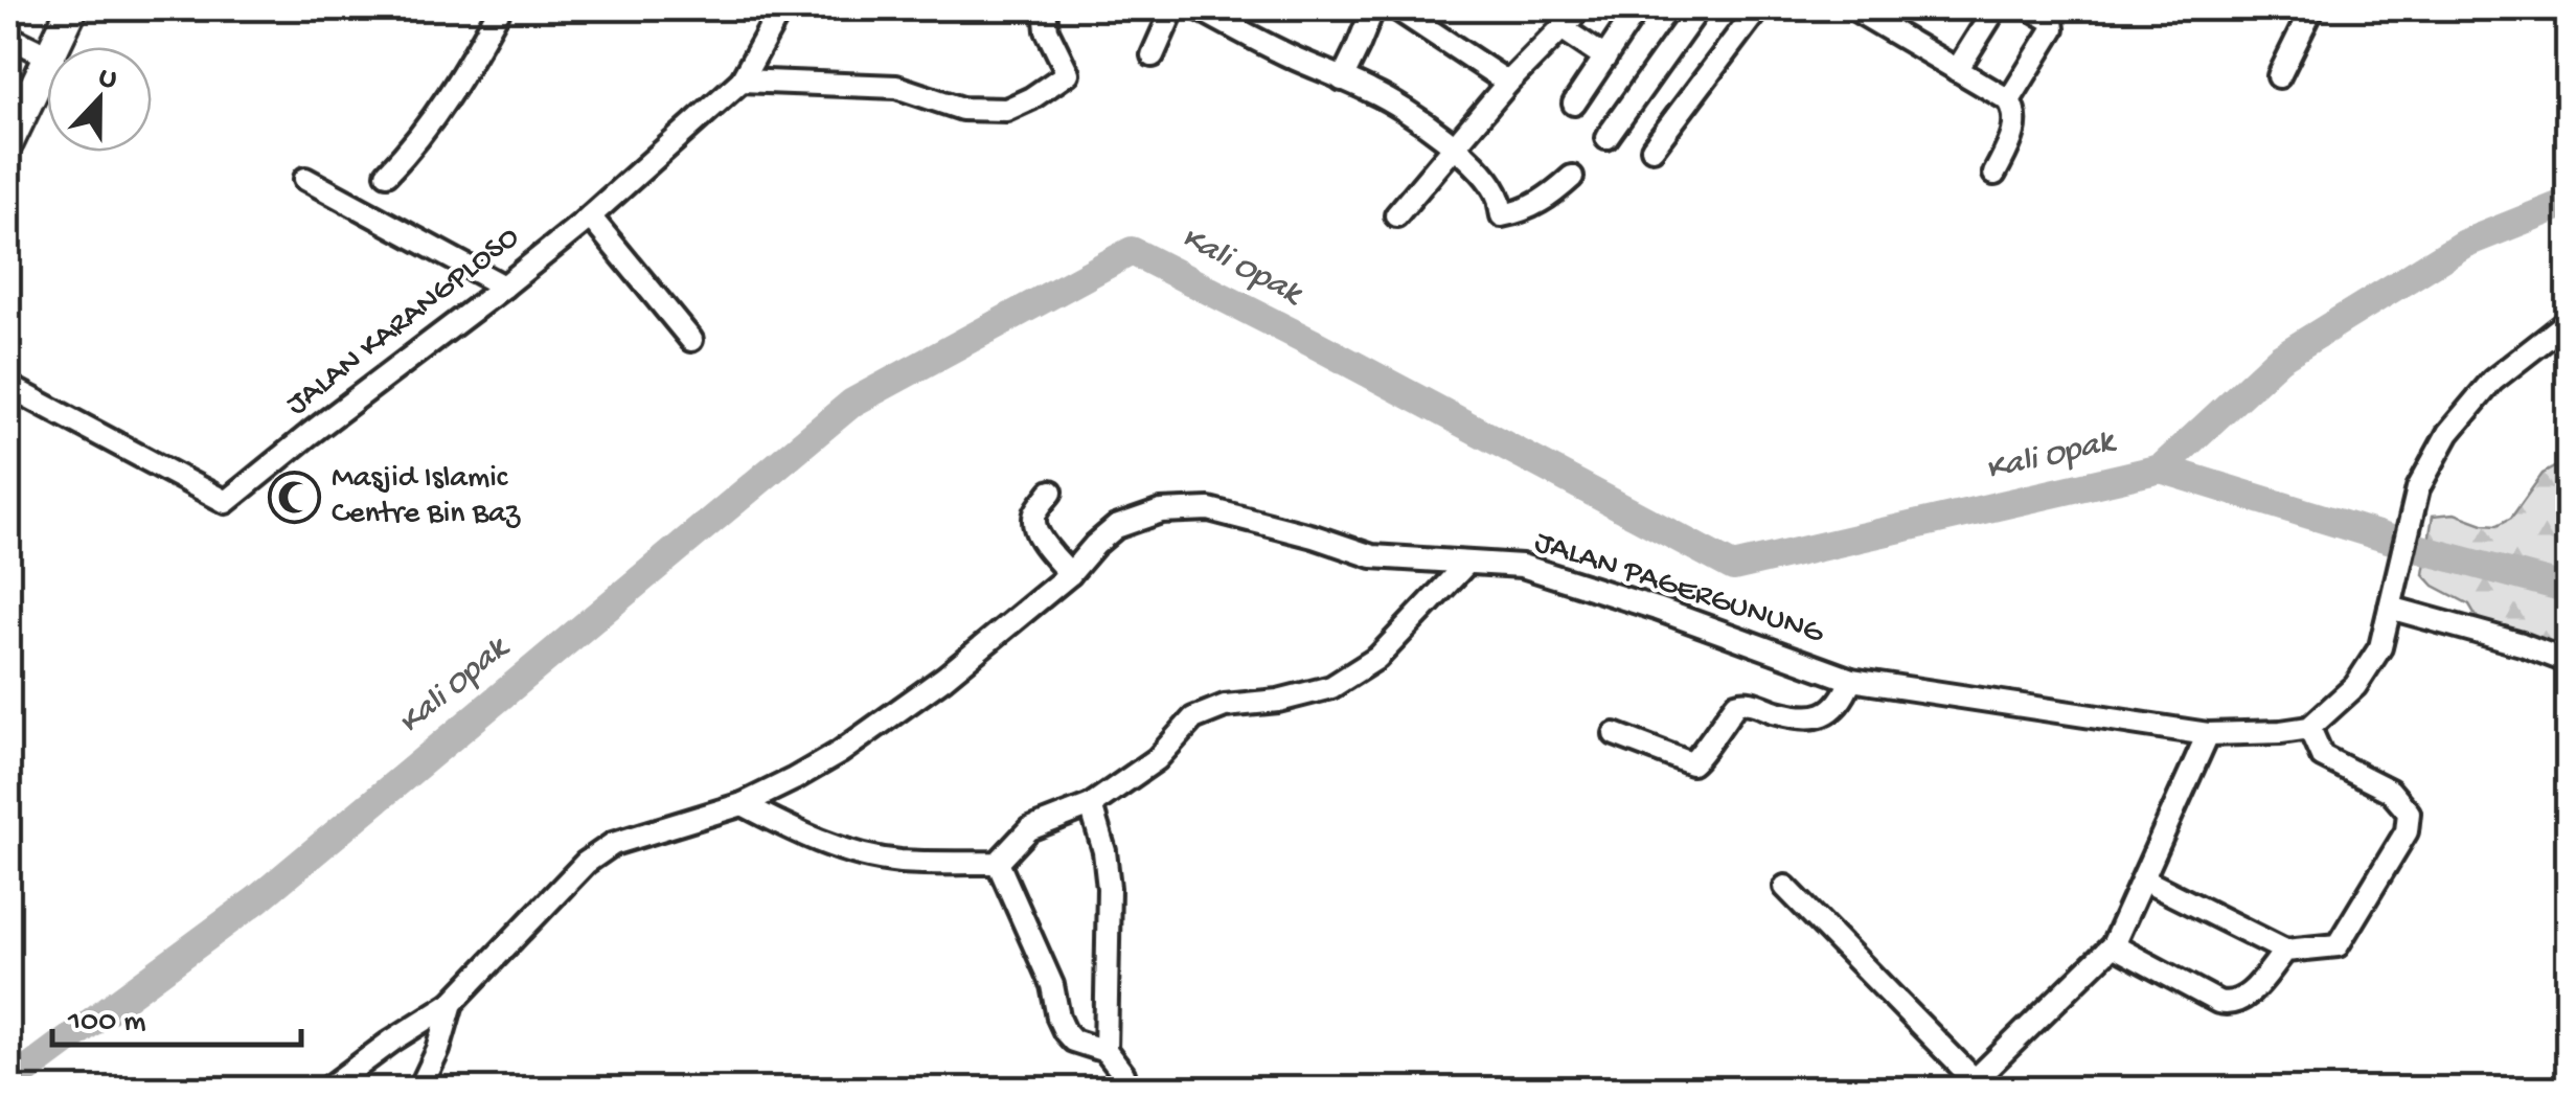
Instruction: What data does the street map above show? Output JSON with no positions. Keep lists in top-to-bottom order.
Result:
{
  "streets": {
    "street": ["JALAN KARANGPLOSO", "JALAN PAGERGUNUNG"]
  },
  "water": ["Kali Opak"],
  "places": {
    "mosque": ["Masjid Islamic Centre Bin Baz"]
  },
  "scale_bar": "100 m",
  "north": "top"
}
